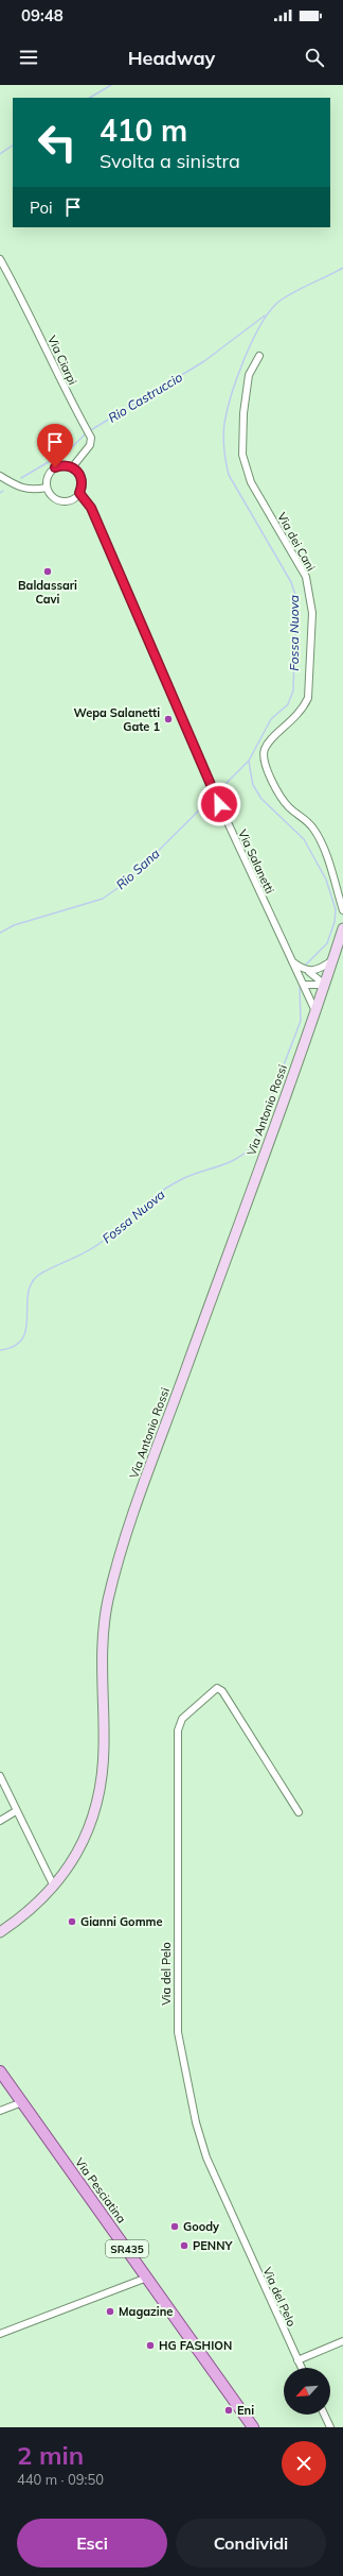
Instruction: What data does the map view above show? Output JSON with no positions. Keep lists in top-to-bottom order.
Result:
{
  "streets": {
    "main road": ["Via Antonio Rossi", "Via Pesciatina", "SR435"],
    "street": [
      "Via Ciarpi",
      "Via dei Cani",
      "Via Salanetti",
      "Via del Pelo"
    ]
  },
  "crossings": [
    ["Via Ciarpi", "Via Salanetti"],
    ["Via Salanetti", "Via Antonio Rossi"]
  ],
  "water": ["Rio Castruccio", "Fossa Nuova", "Rio Sana"],
  "places": [
    "Baldassari Cavi",
    "Wepa Salanetti Gate 1",
    "Gianni Gomme",
    "Goody",
    "PENNY",
    "Magazine",
    "HG FASHION",
    "Eni"
  ],
  "north": "bottom left",
  "page": {
    "status": "09:48",
    "header": "Headway",
    "turn": ["410 m", "Svolta a sinistra"],
    "then": "Poi",
    "heading": ["2 min", "440 m · 09:50"],
    "buttons": ["Esci", "Condividi"]
  }
}
